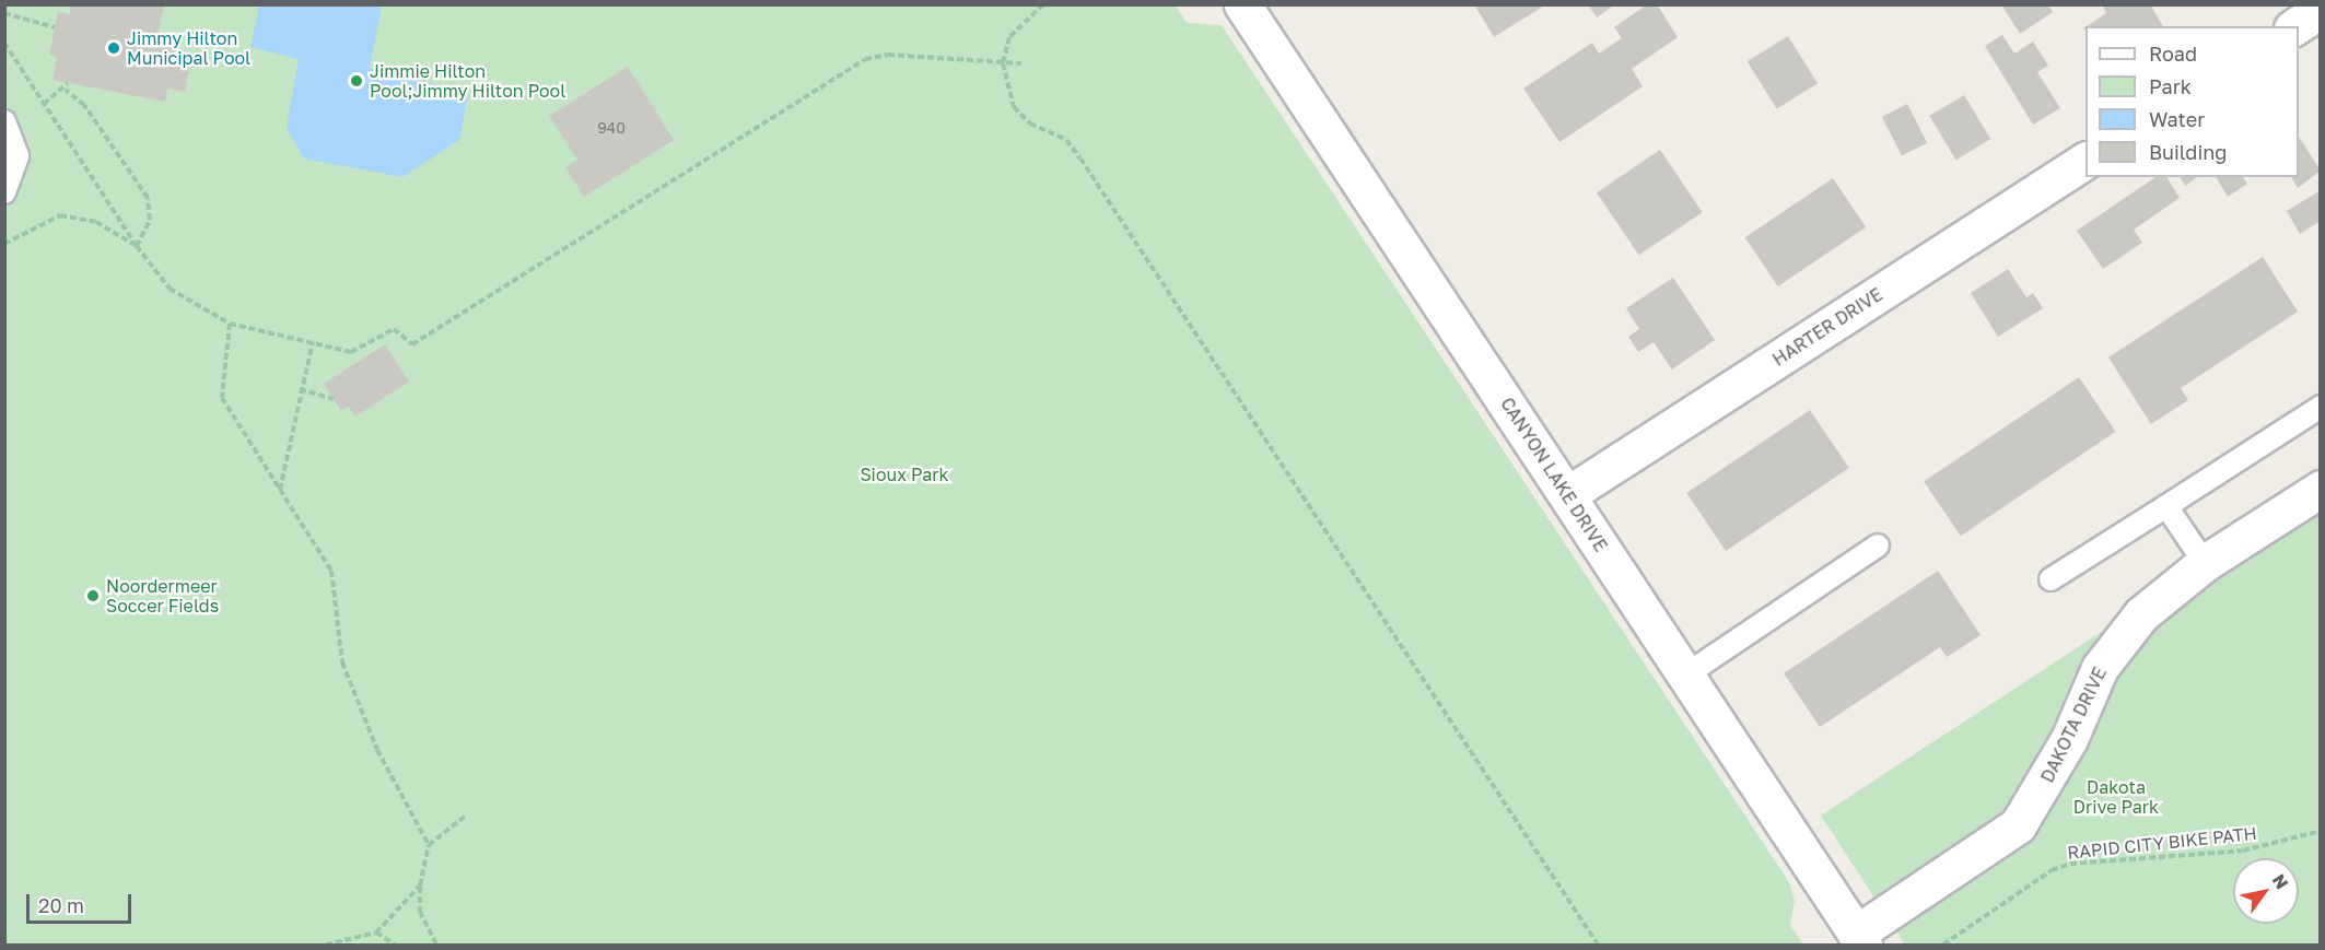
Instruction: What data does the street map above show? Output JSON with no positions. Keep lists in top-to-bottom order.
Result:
{
  "streets": {
    "street": ["HARTER DRIVE", "CANYON LAKE DRIVE", "DAKOTA DRIVE"],
    "path": ["RAPID CITY BIKE PATH"]
  },
  "crossings": [
    ["HARTER DRIVE", "CANYON LAKE DRIVE"],
    ["CANYON LAKE DRIVE", "DAKOTA DRIVE"]
  ],
  "parks": ["Sioux Park", "Dakota Drive Park"],
  "places": ["Jimmy Hilton Municipal Pool", "Jimmie Hilton Pool;Jimmy Hilton Pool", "Noordermeer Soccer Fields"],
  "house_numbers": ["940"],
  "legend": [
    "Road",
    "Park",
    "Water",
    "Building"
  ],
  "scale_bar": "20 m",
  "north": "top right"
}
